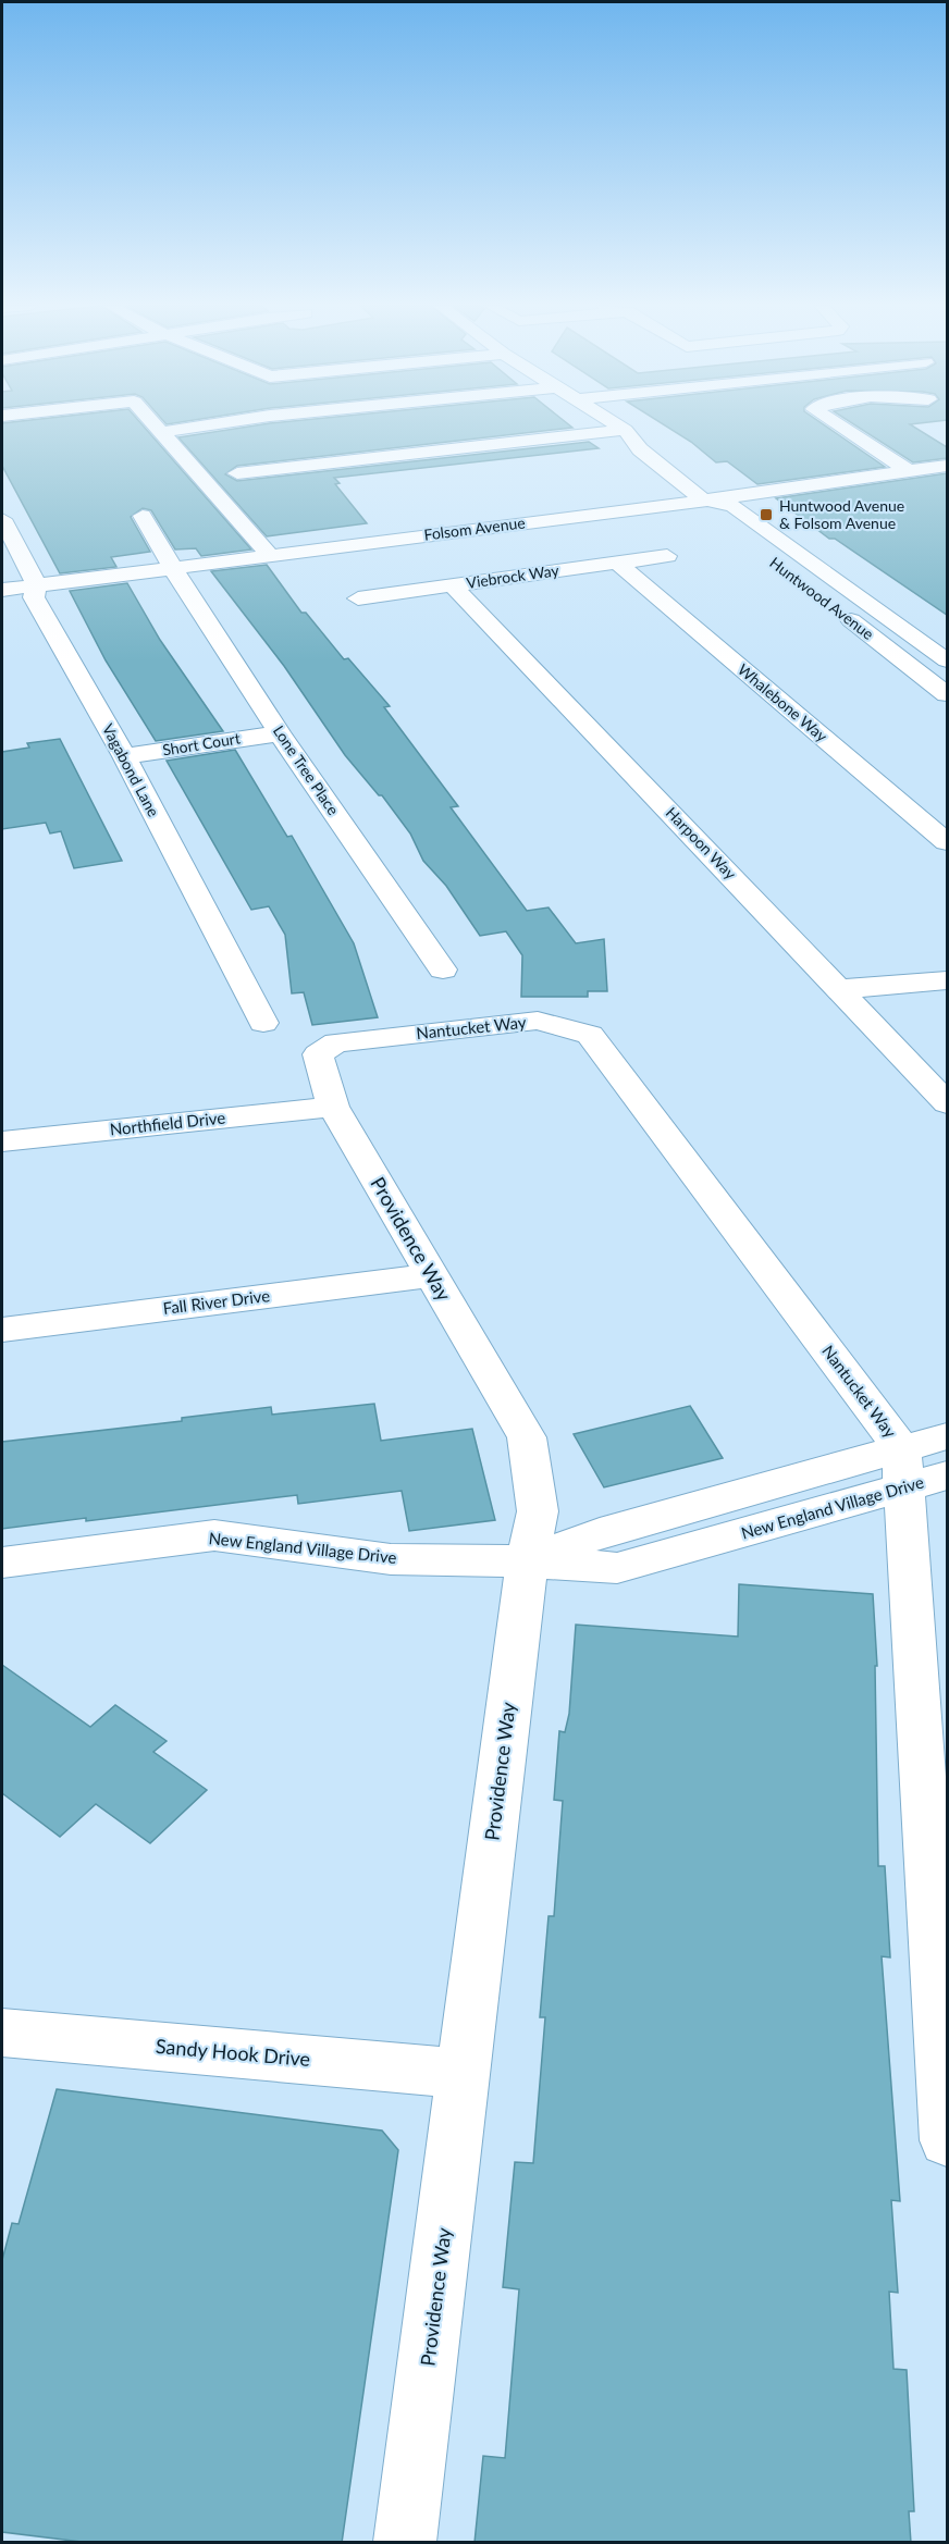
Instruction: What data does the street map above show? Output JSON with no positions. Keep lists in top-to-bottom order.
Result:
{
  "streets": {
    "street": [
      "Folsom Avenue",
      "Viebrock Way",
      "Huntwood Avenue",
      "Whalebone Way",
      "Short Court",
      "Vagabond Lane",
      "Lone Tree Place",
      "Harpoon Way",
      "Nantucket Way",
      "Northfield Drive",
      "Providence Way",
      "Fall River Drive",
      "New England Village Drive",
      "Sandy Hook Drive"
    ]
  },
  "crossings": [
    ["Folsom Avenue", "Huntwood Avenue"],
    ["Folsom Avenue", "Vagabond Lane"],
    ["Folsom Avenue", "Lone Tree Place"],
    ["Viebrock Way", "Whalebone Way"],
    ["Viebrock Way", "Harpoon Way"],
    ["Short Court", "Vagabond Lane"],
    ["Short Court", "Lone Tree Place"],
    ["Nantucket Way", "Providence Way"],
    ["Nantucket Way", "New England Village Drive"],
    ["Northfield Drive", "Providence Way"],
    ["Providence Way", "Fall River Drive"],
    ["Providence Way", "New England Village Drive"],
    ["Providence Way", "Sandy Hook Drive"]
  ],
  "places": {
    "transit": ["Huntwood Avenue & Folsom Avenue"]
  }
}
